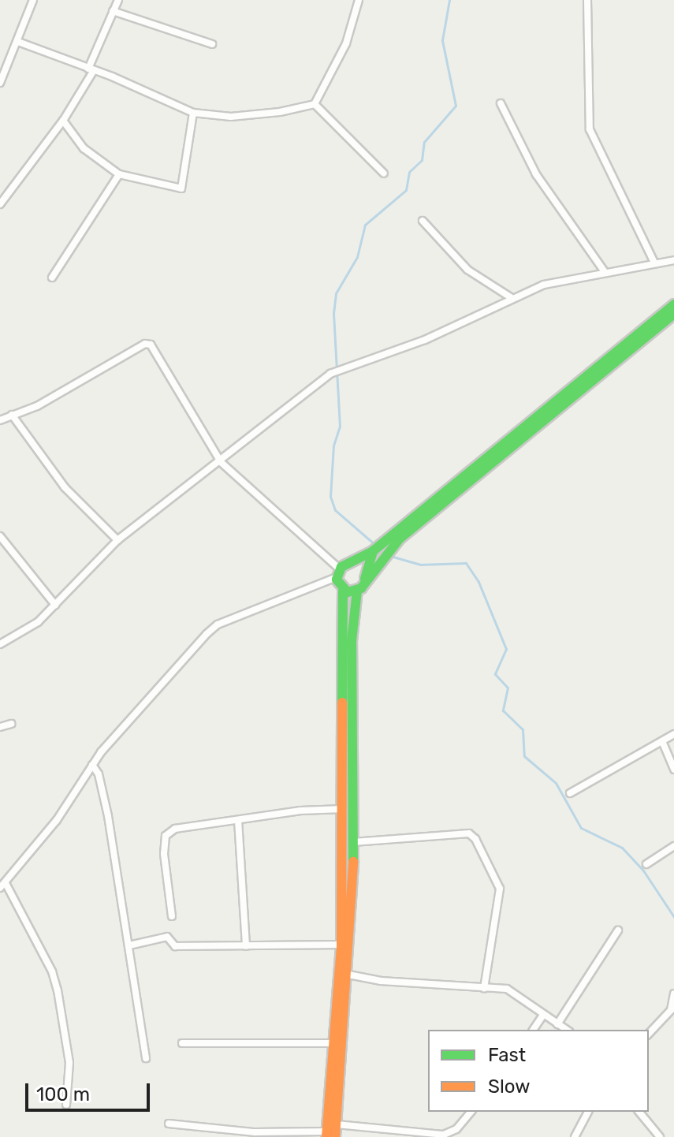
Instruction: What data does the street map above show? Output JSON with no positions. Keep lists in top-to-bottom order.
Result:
{
  "legend": ["Fast", "Slow"],
  "scale_bar": "100 m"
}
